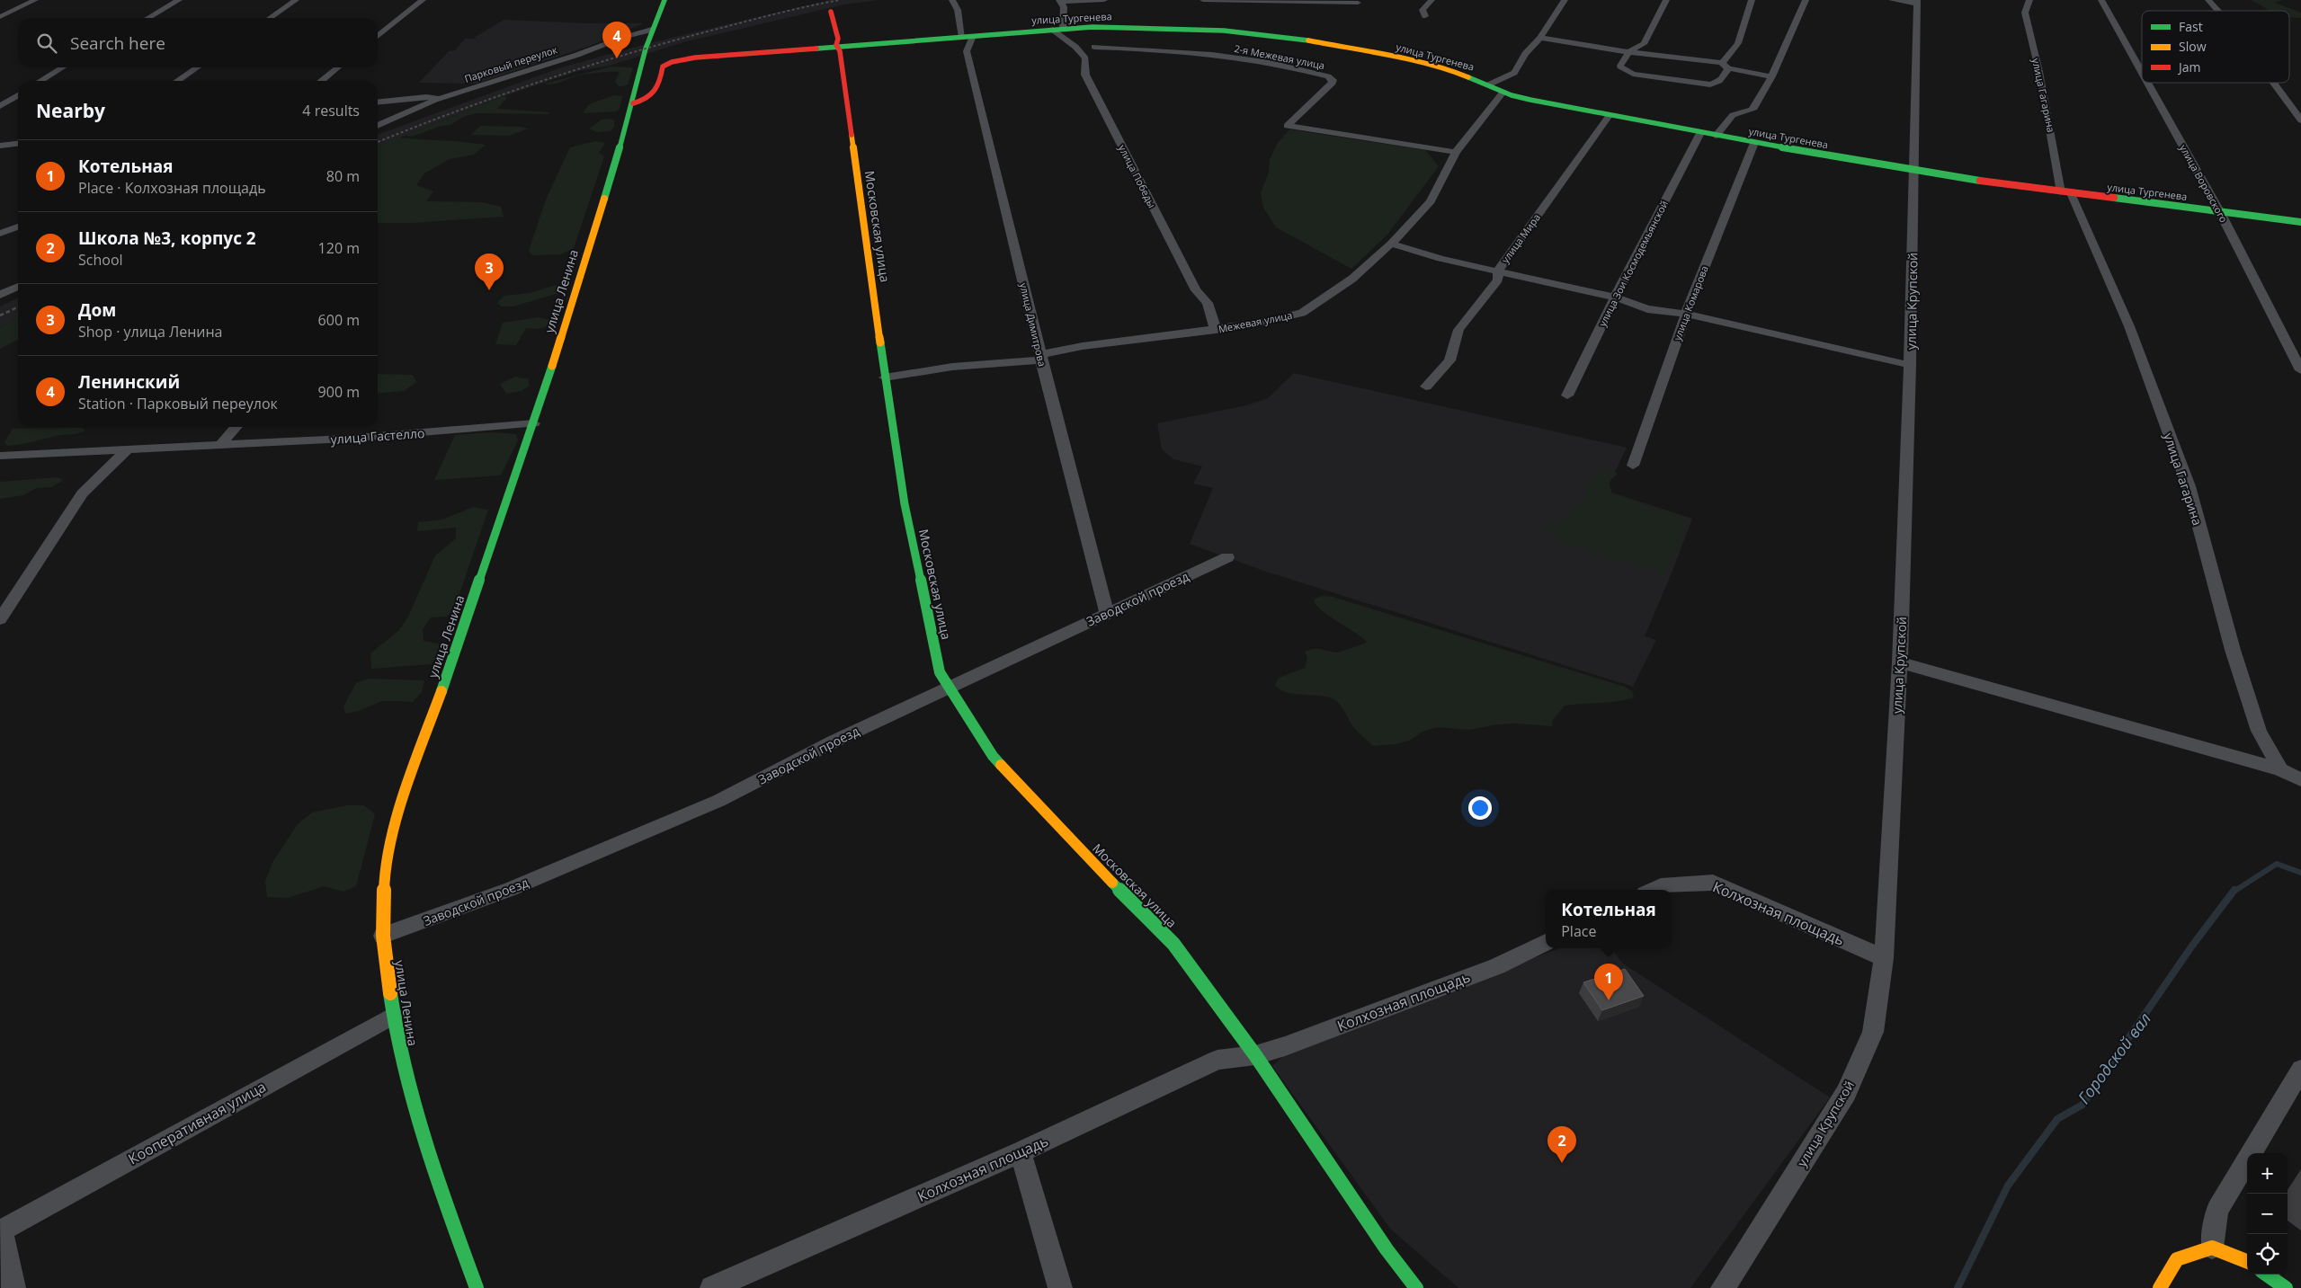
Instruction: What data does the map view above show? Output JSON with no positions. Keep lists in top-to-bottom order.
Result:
{
  "streets": {
    "street": [
      "улица Тургенева",
      "2-я Межевая улица",
      "Парковый переулок",
      "улица Гагарина",
      "улица Победы",
      "улица Воровского",
      "Московская улица",
      "улица Мира",
      "улица Зои Космодемьянской",
      "улица Ленина",
      "улица Крупской",
      "улица Комарова",
      "Межевая улица",
      "улица Димитрова",
      "улица Гастелло",
      "Заводской проезд",
      "Колхозная площадь",
      "Кооперативная улица"
    ]
  },
  "crossings": [
    ["улица Тургенева", "улица Гагарина"],
    ["улица Тургенева", "улица Победы"],
    ["улица Тургенева", "улица Воровского"],
    ["улица Тургенева", "Московская улица"],
    ["улица Тургенева", "улица Мира"],
    ["улица Тургенева", "улица Зои Космодемьянской"],
    ["улица Тургенева", "улица Ленина"],
    ["улица Тургенева", "улица Крупской"],
    ["улица Тургенева", "улица Комарова"],
    ["улица Тургенева", "Межевая улица"],
    ["улица Тургенева", "улица Димитрова"],
    ["2-я Межевая улица", "Межевая улица"],
    ["Парковый переулок", "улица Ленина"],
    ["улица Победы", "Межевая улица"],
    ["Московская улица", "Межевая улица"],
    ["Московская улица", "Заводской проезд"],
    ["Московская улица", "Колхозная площадь"],
    ["улица Ленина", "улица Гастелло"],
    ["улица Ленина", "Заводской проезд"],
    ["улица Ленина", "Кооперативная улица"],
    ["улица Крупской", "Колхозная площадь"],
    ["Межевая улица", "улица Димитрова"],
    ["улица Димитрова", "Заводской проезд"]
  ],
  "water": ["Городской вал"],
  "legend": ["Fast", "Slow", "Jam"],
  "page": {
    "search": "Search here",
    "pins": [
      "4",
      "3",
      "1",
      "2"
    ],
    "heading": ["Nearby", "4 results"],
    "list": [
      {
        "mark": "1",
        "name": "Котельная",
        "note": "Place · Колхозная площадь",
        "value": "80 m"
      },
      {
        "mark": "2",
        "name": "Школа №3, корпус 2",
        "note": "School",
        "value": "120 m"
      },
      {
        "mark": "3",
        "name": "Дом",
        "note": "Shop · улица Ленина",
        "value": "600 m"
      },
      {
        "mark": "4",
        "name": "Ленинский",
        "note": "Station · Парковый переулок",
        "value": "900 m"
      }
    ],
    "popup": ["Котельная", "Place"],
    "map_buttons": ["+", "−"]
  }
}
